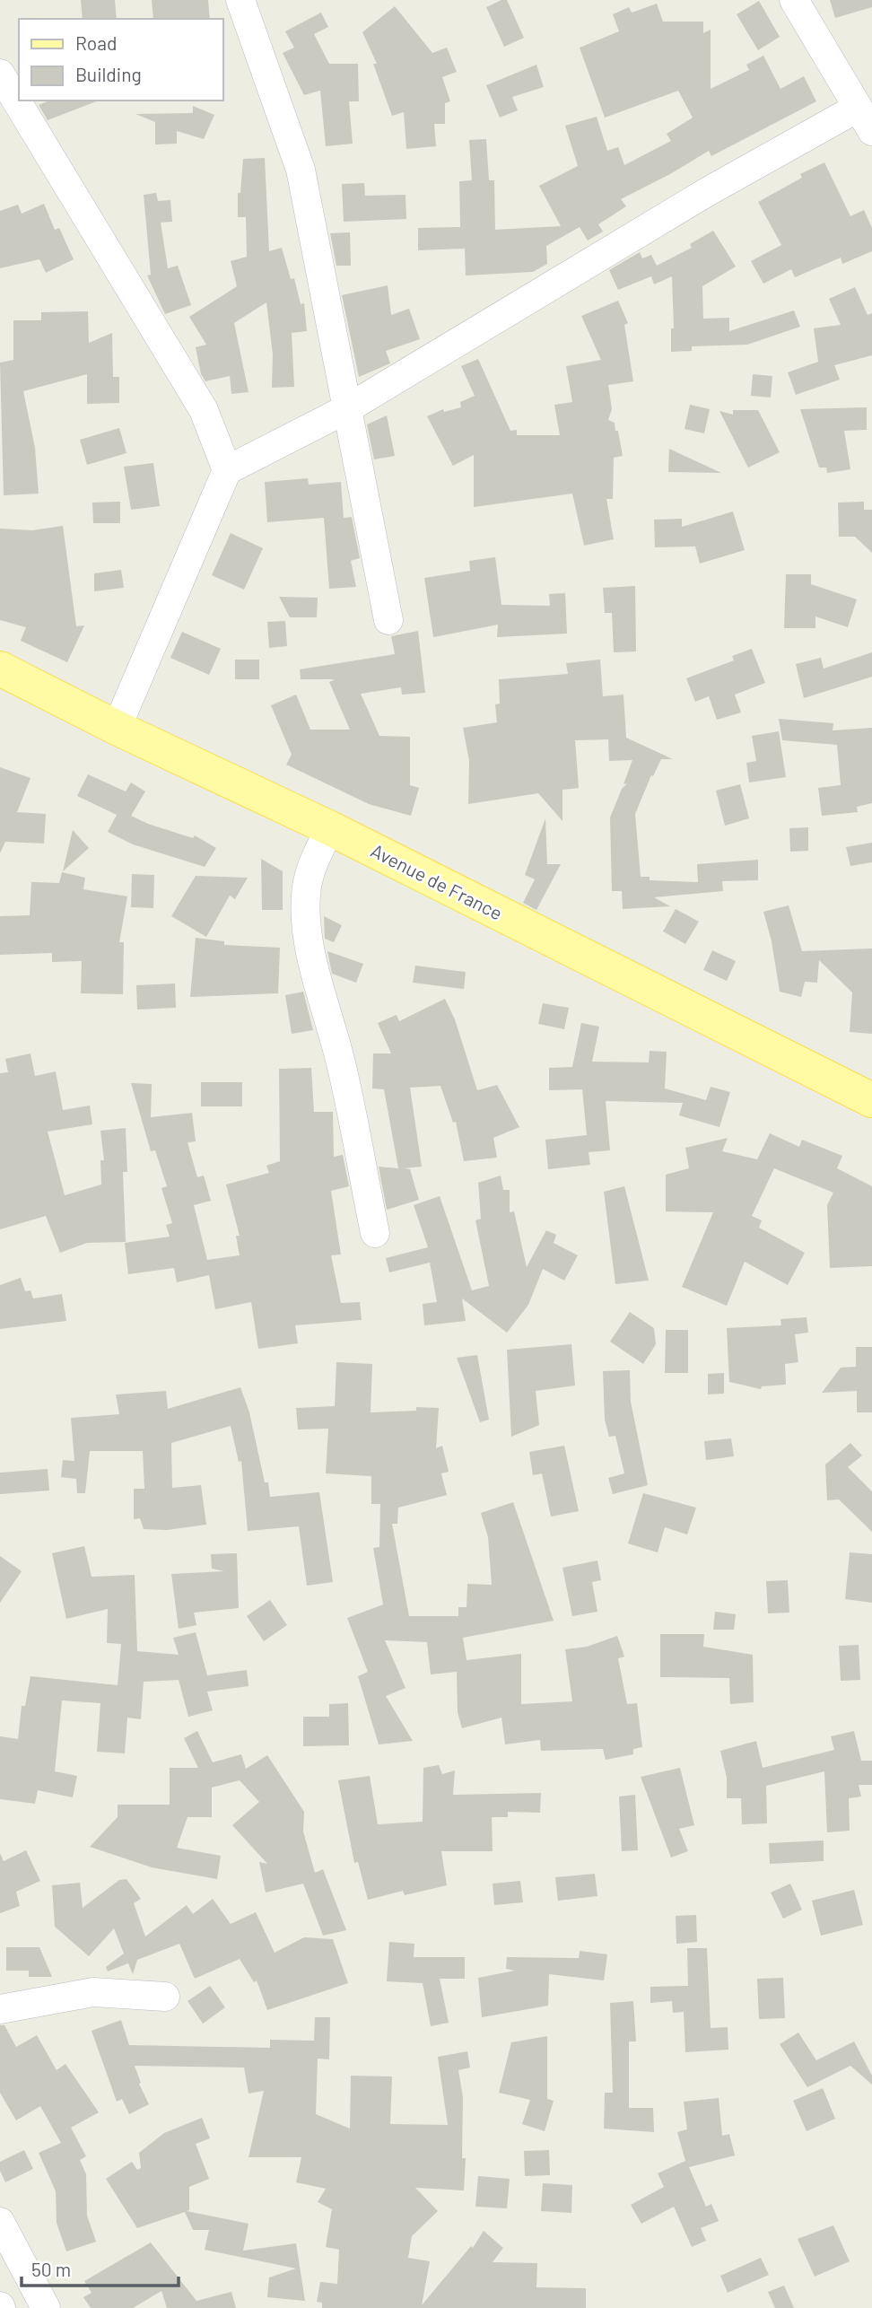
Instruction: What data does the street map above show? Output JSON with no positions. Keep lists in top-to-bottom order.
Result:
{
  "streets": {
    "main road": ["Avenue de France"]
  },
  "legend": ["Road", "Building"],
  "scale_bar": "50 m"
}
